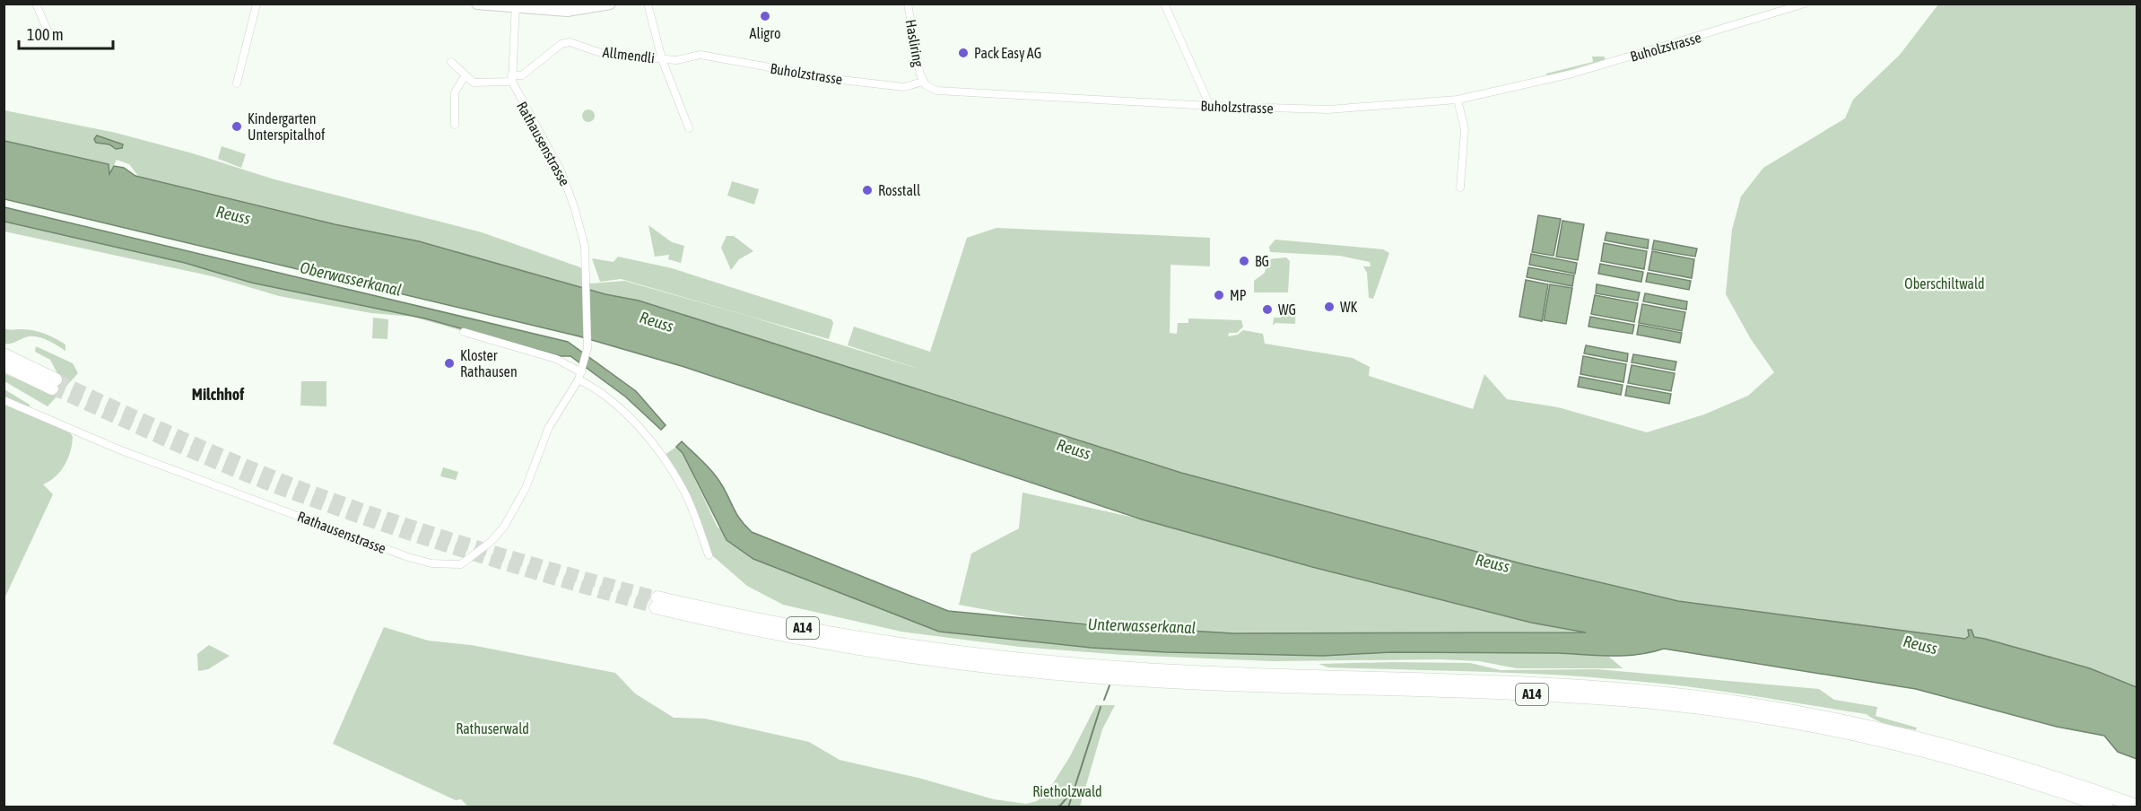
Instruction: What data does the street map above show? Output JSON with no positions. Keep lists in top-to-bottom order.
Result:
{
  "streets": {
    "highway": ["A14"],
    "street": [
      "Hasliring",
      "Buholzstrasse",
      "Allmendli",
      "Rathausenstrasse"
    ]
  },
  "crossings": [
    ["Hasliring", "Buholzstrasse"],
    ["Buholzstrasse", "Allmendli"],
    ["Allmendli", "Rathausenstrasse"]
  ],
  "districts": ["Milchhof"],
  "water": ["Reuss", "Oberwasserkanal", "Unterwasserkanal"],
  "parks": ["Oberschiltwald", "Rathuserwald", "Rietholzwald"],
  "places": [
    "Aligro",
    "Pack Easy AG",
    "Kindergarten Unterspitalhof",
    "Rosstall",
    "BG",
    "MP",
    "WK",
    "WG",
    "Kloster Rathausen"
  ],
  "scale_bar": "100 m"
}
